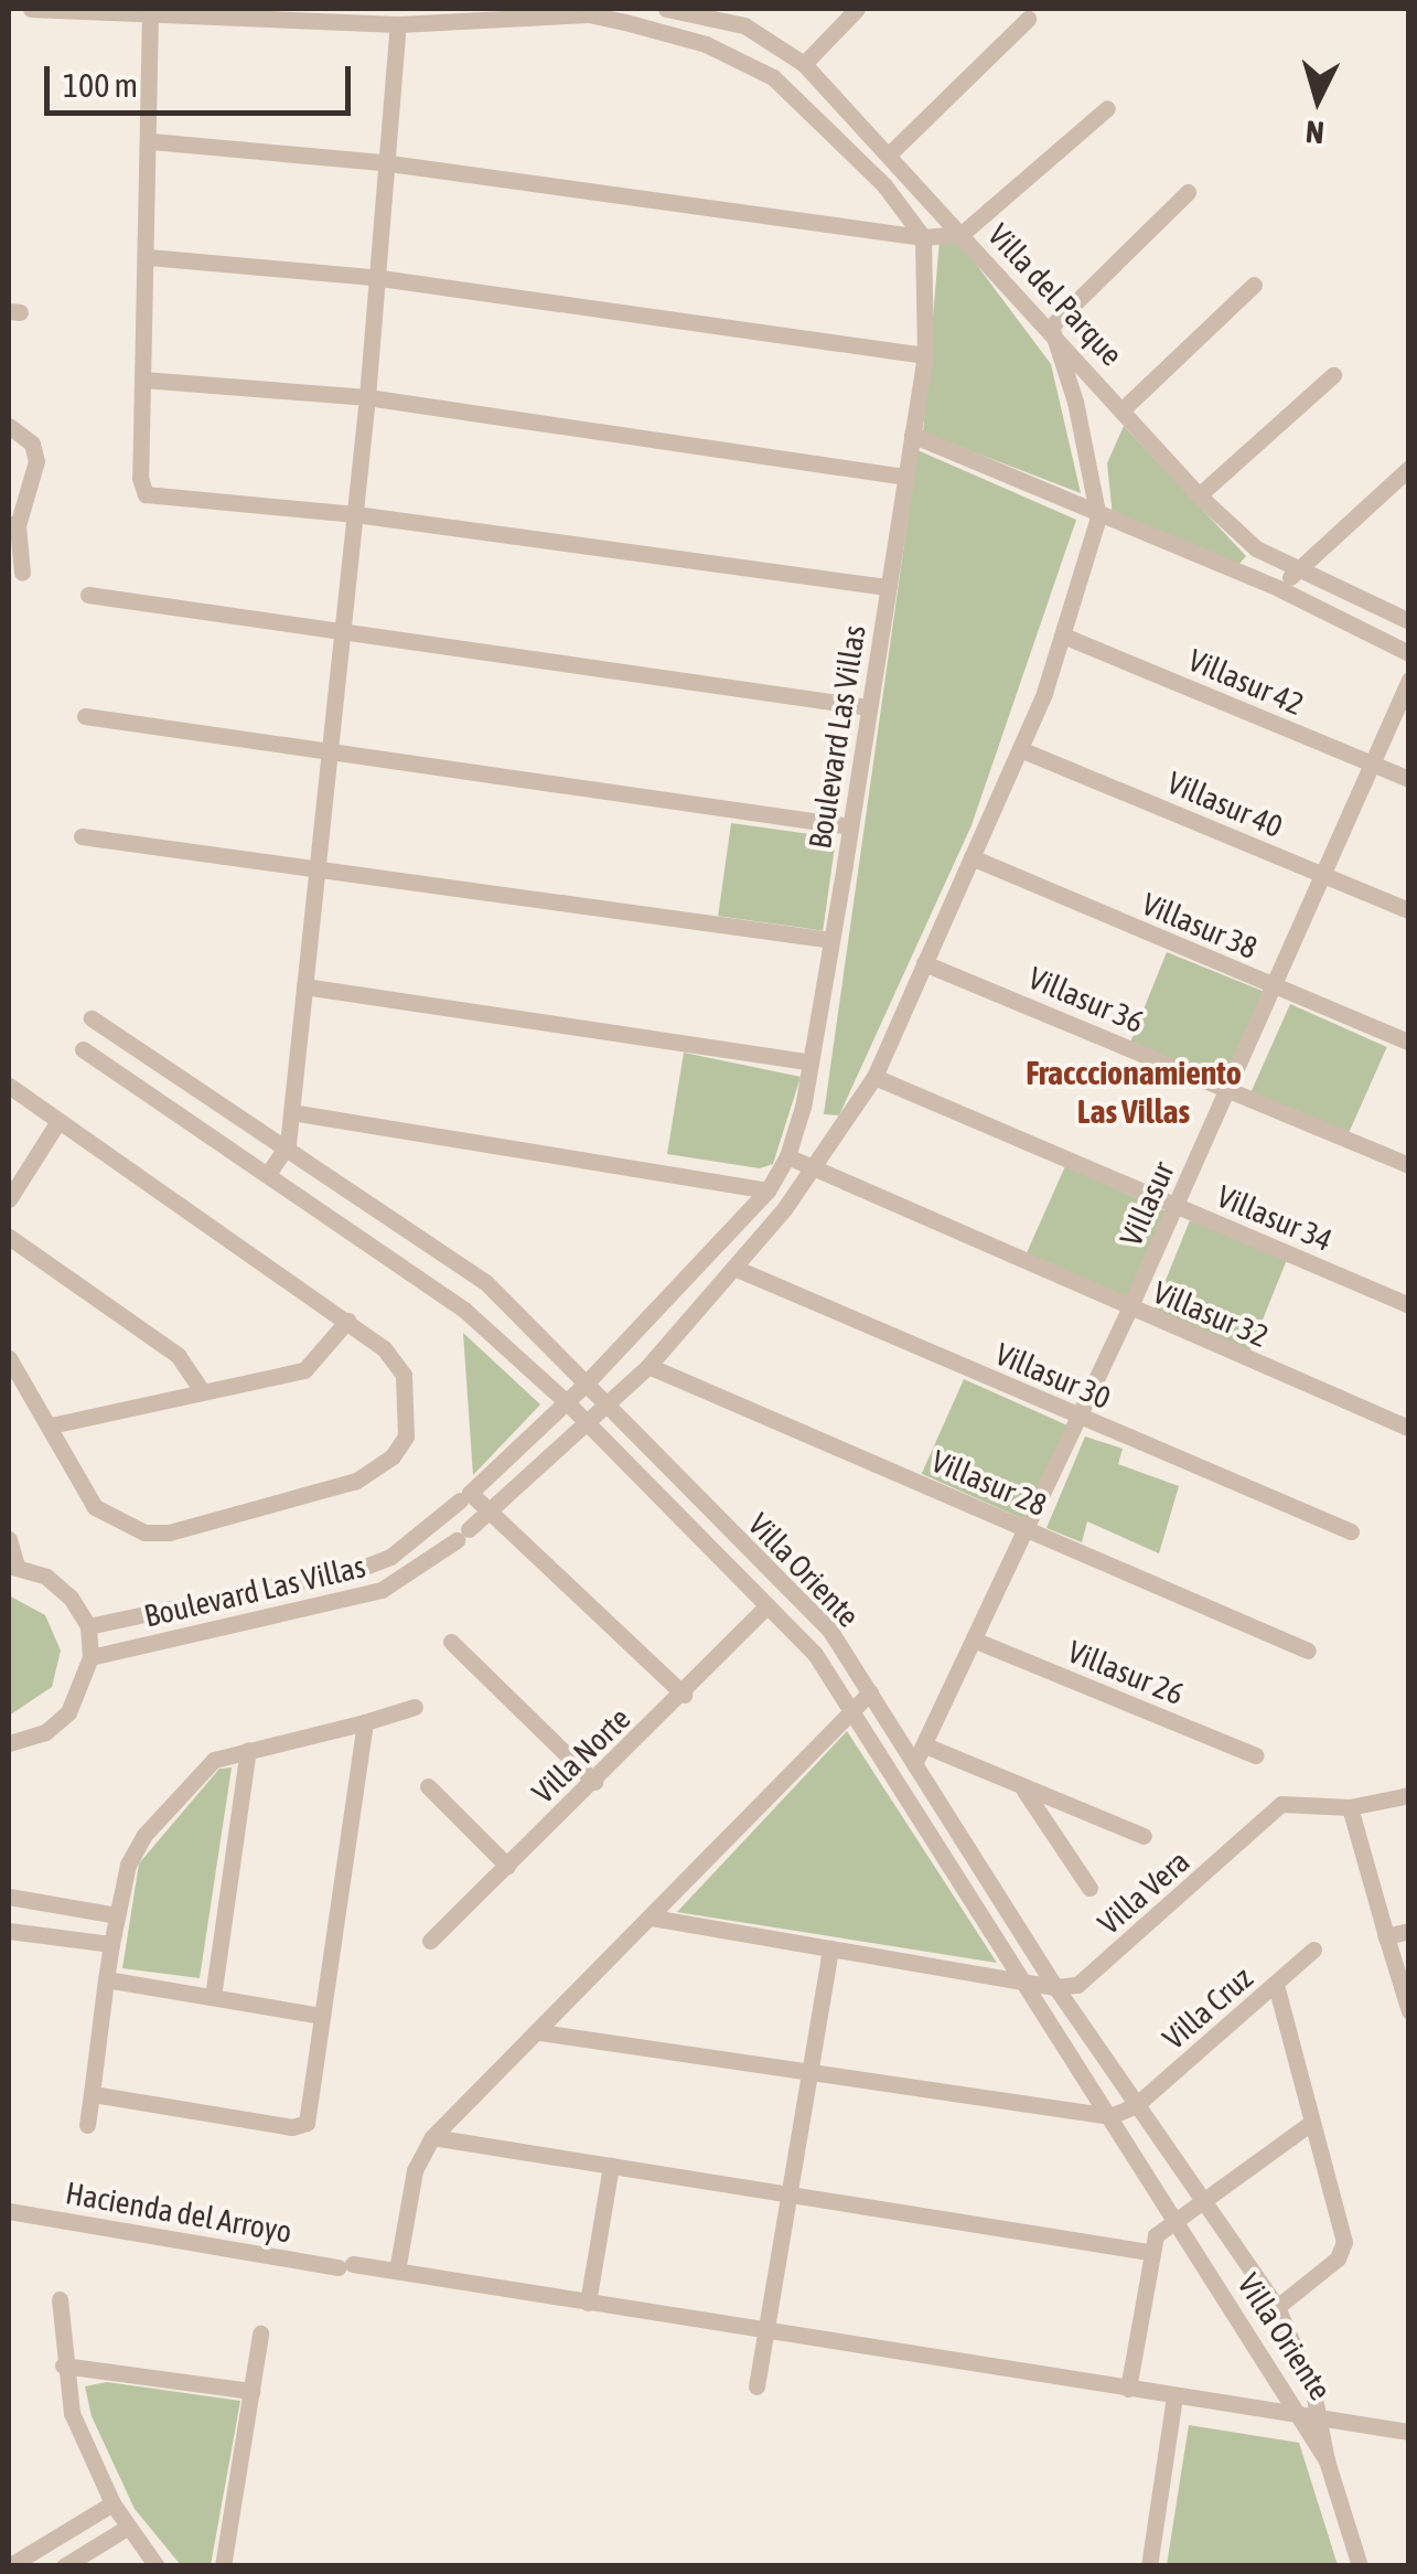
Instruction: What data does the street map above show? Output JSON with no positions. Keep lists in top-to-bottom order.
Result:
{
  "streets": {
    "street": [
      "Villa del Parque",
      "Villasur 42",
      "Boulevard Las Villas",
      "Villasur 40",
      "Villasur 38",
      "Villasur 36",
      "Villasur",
      "Villasur 34",
      "Villasur 32",
      "Villasur 30",
      "Villasur 28",
      "Villa Oriente",
      "Villasur 26",
      "Villa Norte",
      "Villa Vera",
      "Villa Cruz",
      "Hacienda del Arroyo"
    ]
  },
  "crossings": [
    ["Villa del Parque", "Boulevard Las Villas"],
    ["Villasur 42", "Boulevard Las Villas"],
    ["Villasur 42", "Villasur"],
    ["Boulevard Las Villas", "Villasur 40"],
    ["Boulevard Las Villas", "Villasur 38"],
    ["Boulevard Las Villas", "Villasur 36"],
    ["Boulevard Las Villas", "Villasur 34"],
    ["Boulevard Las Villas", "Villasur 32"],
    ["Boulevard Las Villas", "Villasur 30"],
    ["Boulevard Las Villas", "Villasur 28"],
    ["Boulevard Las Villas", "Villa Oriente"],
    ["Villasur 40", "Villasur"],
    ["Villasur 38", "Villasur"],
    ["Villasur 36", "Villasur"],
    ["Villasur", "Villasur 34"],
    ["Villasur", "Villasur 32"],
    ["Villasur", "Villasur 30"],
    ["Villasur", "Villasur 28"],
    ["Villasur", "Villa Oriente"],
    ["Villasur", "Villasur 26"],
    ["Villa Oriente", "Villa Norte"],
    ["Villa Oriente", "Villa Vera"],
    ["Villa Oriente", "Villa Cruz"],
    ["Villa Oriente", "Hacienda del Arroyo"]
  ],
  "districts": ["Fracccionamiento Las Villas"],
  "scale_bar": "100 m",
  "north": "bottom"
}
